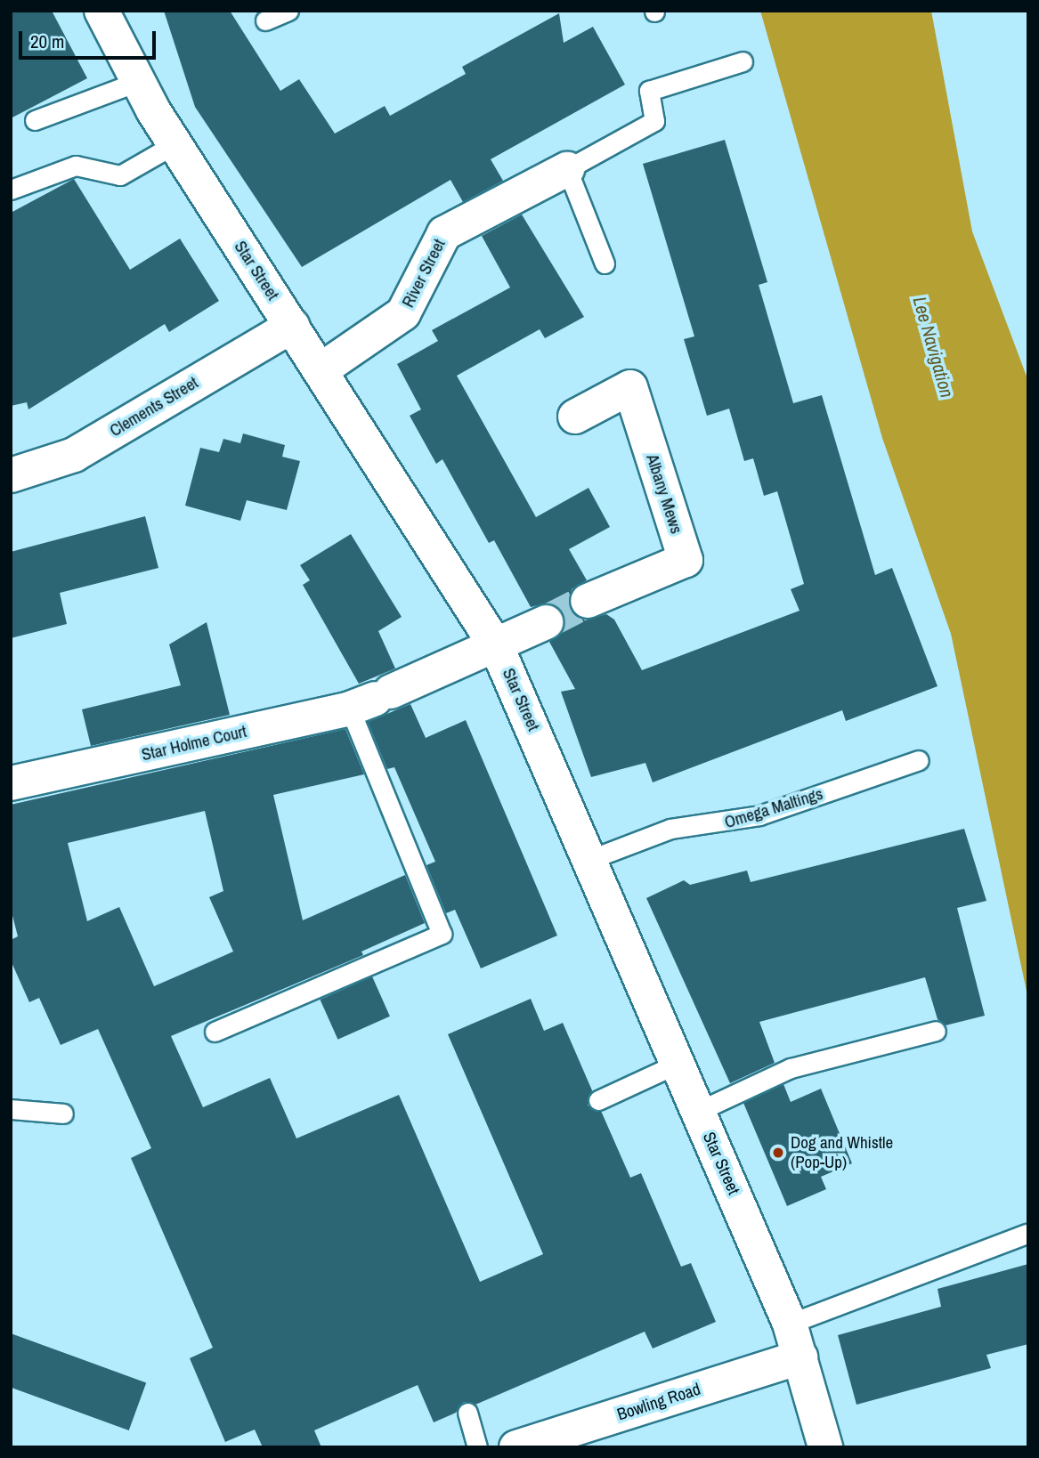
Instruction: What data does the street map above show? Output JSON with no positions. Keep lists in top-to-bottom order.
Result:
{
  "streets": {
    "street": [
      "Star Street",
      "River Street",
      "Clements Street",
      "Albany Mews",
      "Star Holme Court",
      "Bowling Road"
    ],
    "lane": ["Omega Maltings"]
  },
  "crossings": [
    ["Star Street", "River Street"],
    ["Star Street", "Clements Street"],
    ["Star Street", "Star Holme Court"],
    ["Star Street", "Omega Maltings"],
    ["Star Street", "Bowling Road"]
  ],
  "water": ["Lee Navigation"],
  "places": ["Dog and Whistle (Pop-Up)"],
  "scale_bar": "20 m"
}
